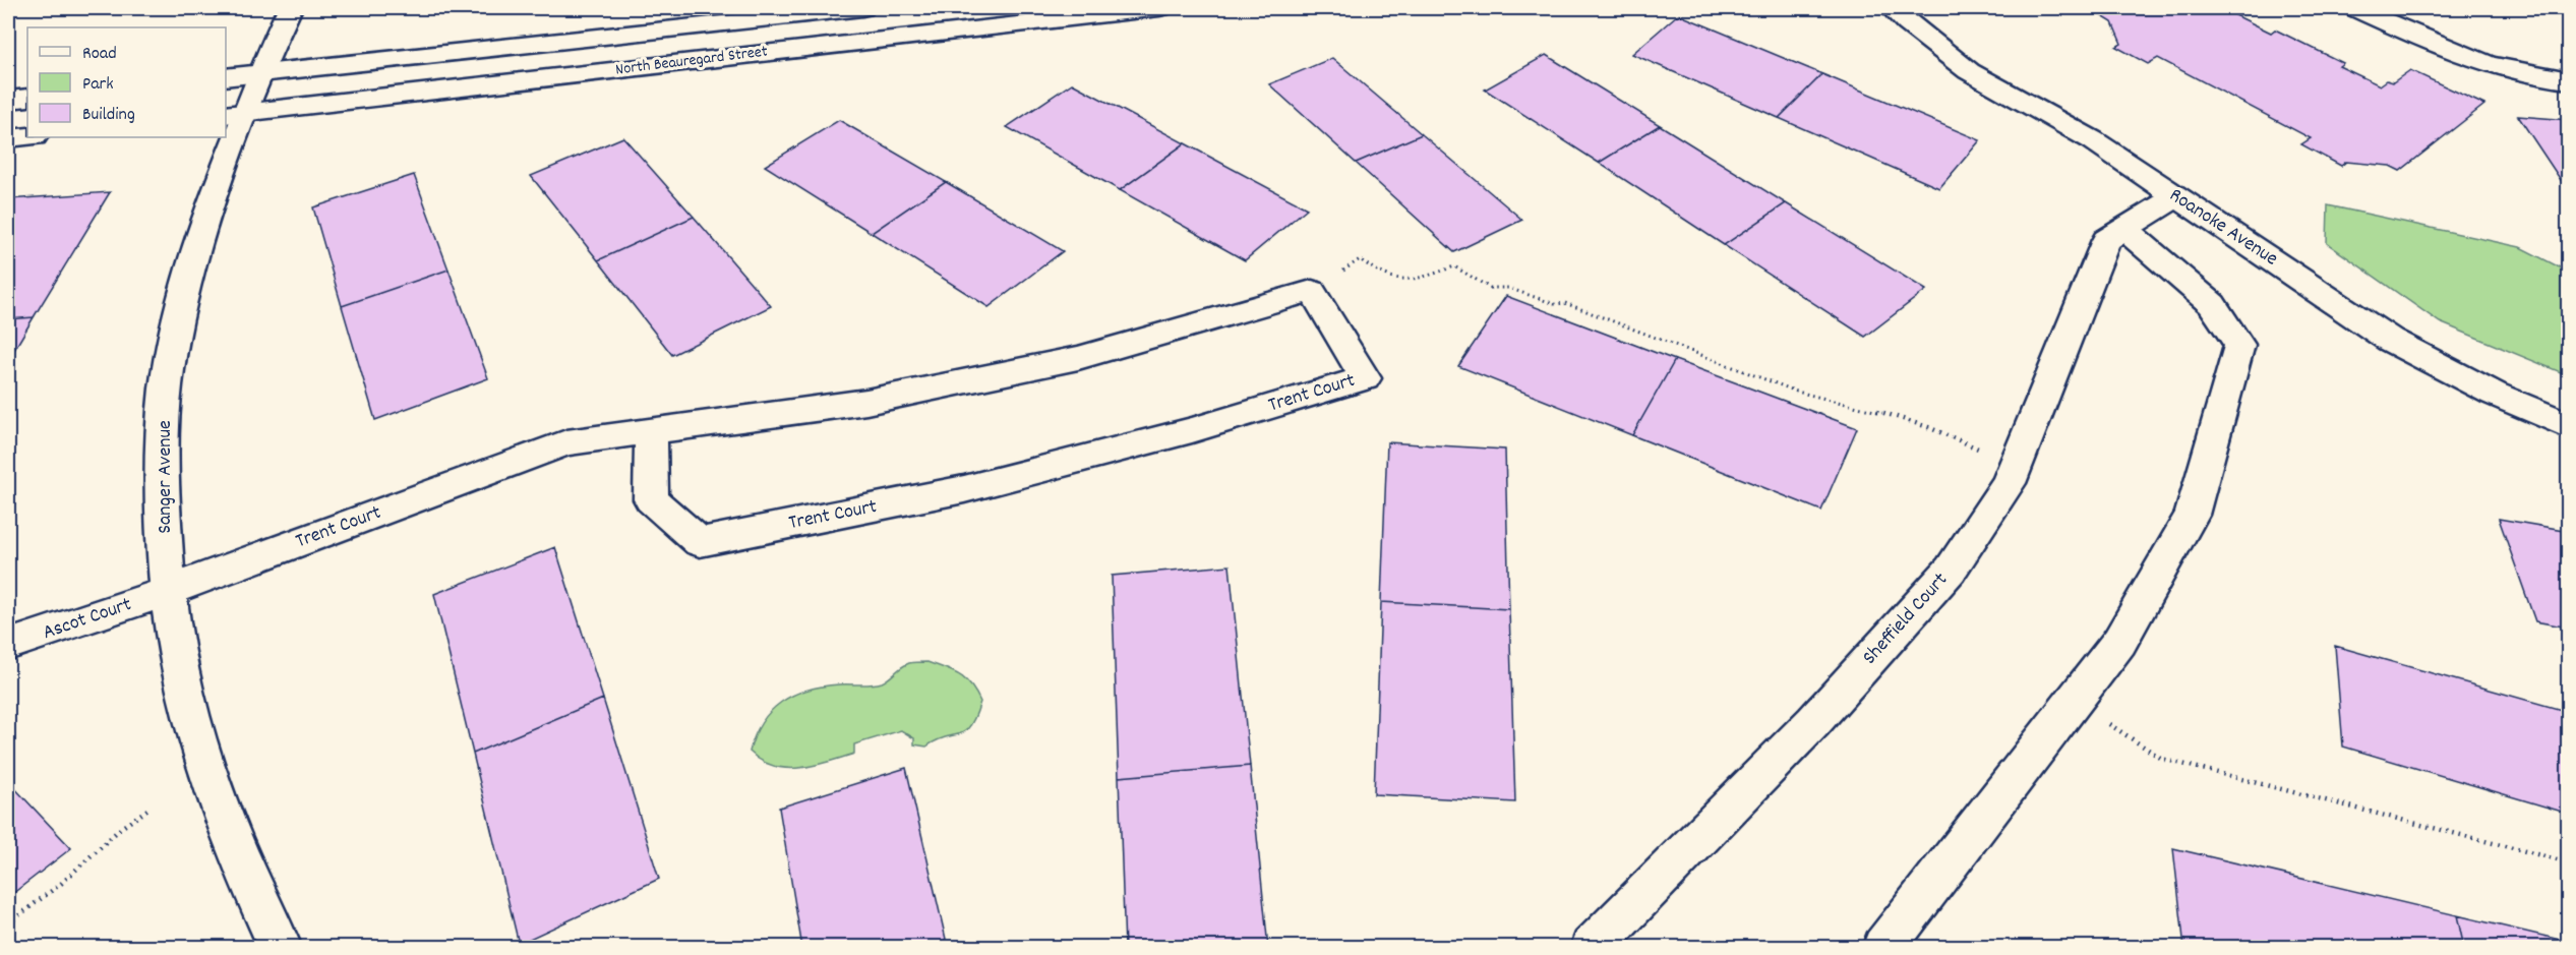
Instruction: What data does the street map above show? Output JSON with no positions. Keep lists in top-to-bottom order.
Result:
{
  "streets": {
    "street": [
      "North Beauregard Street",
      "Roanoke Avenue",
      "Trent Court",
      "Sanger Avenue",
      "Ascot Court",
      "Sheffield Court"
    ]
  },
  "crossings": [
    ["North Beauregard Street", "Sanger Avenue"],
    ["Roanoke Avenue", "Sheffield Court"],
    ["Trent Court", "Sanger Avenue"],
    ["Trent Court", "Ascot Court"],
    ["Sanger Avenue", "Ascot Court"]
  ],
  "legend": ["Road", "Park", "Building"]
}
